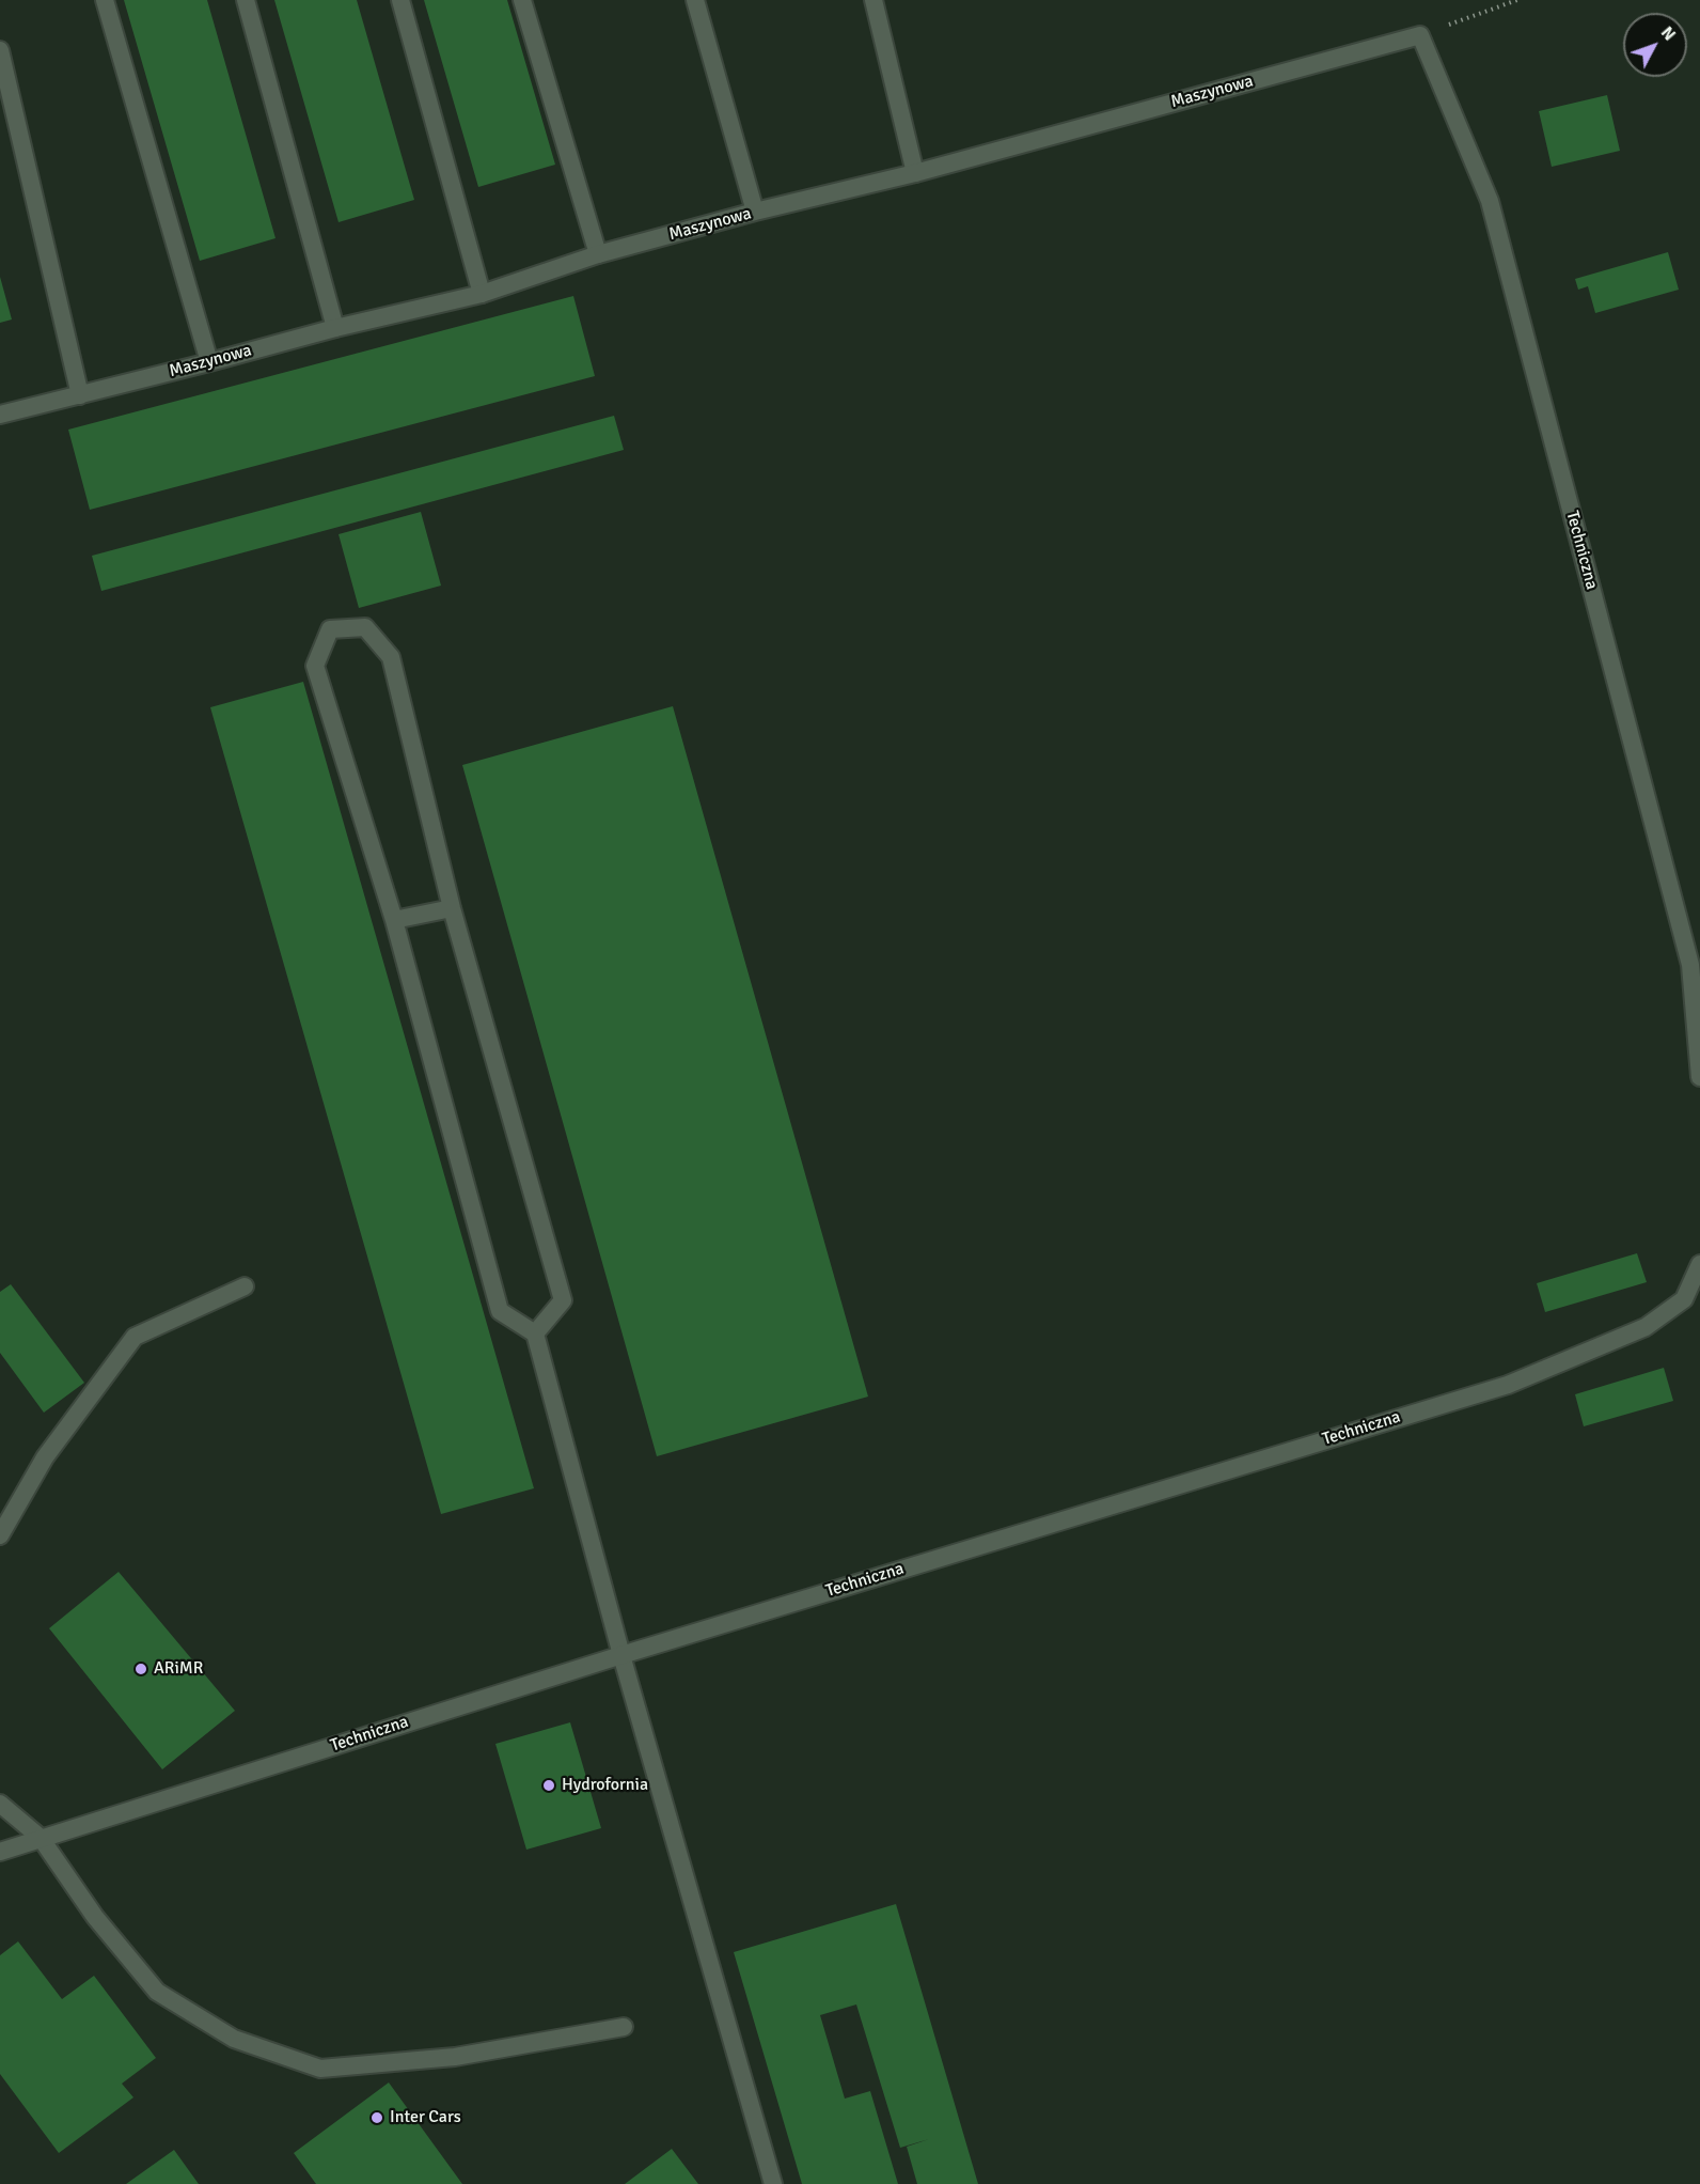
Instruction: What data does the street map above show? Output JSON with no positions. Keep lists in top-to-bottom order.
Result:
{
  "streets": {
    "street": ["Maszynowa", "Techniczna"]
  },
  "crossings": [
    ["Maszynowa", "Techniczna"]
  ],
  "places": ["ARiMR", "Hydrofornia", "Inter Cars"],
  "north": "top right"
}
